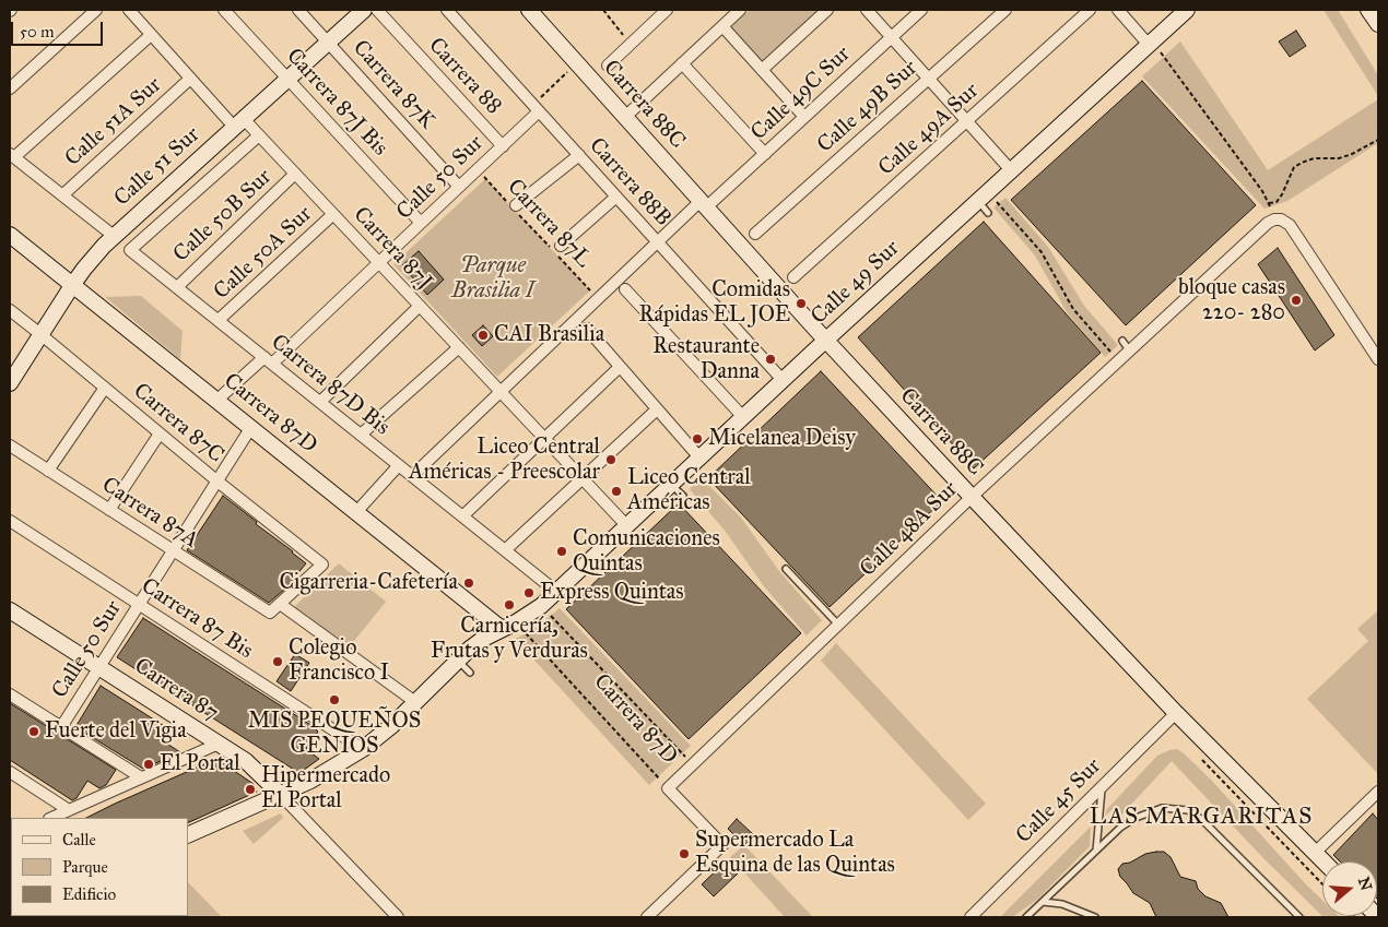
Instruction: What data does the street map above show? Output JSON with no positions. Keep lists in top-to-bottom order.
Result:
{
  "streets": {
    "street": [
      "Carrera 88",
      "Carrera 87K",
      "Calle 49C Sur",
      "Carrera 87J Bis",
      "Carrera 88C",
      "Calle 49B Sur",
      "Calle 51A Sur",
      "Calle 49A Sur",
      "Calle 51 Sur",
      "Calle 50 Sur",
      "Carrera 88B",
      "Calle 50B Sur",
      "Carrera 87J",
      "Calle 50A Sur",
      "Calle 49 Sur",
      "Carrera 87D Bis",
      "Carrera 87D",
      "Carrera 87C",
      "Carrera 87A",
      "Calle 48A Sur",
      "Carrera 87 Bis",
      "Carrera 87",
      "Calle 45 Sur"
    ],
    "path": ["Carrera 87L"]
  },
  "crossings": [
    ["Carrera 88", "Calle 50 Sur"],
    ["Carrera 87K", "Calle 51 Sur"],
    ["Carrera 87K", "Calle 50 Sur"],
    ["Calle 49C Sur", "Carrera 88C"],
    ["Calle 49C Sur", "Carrera 88B"],
    ["Calle 49C Sur", "Carrera 87L"],
    ["Calle 49C Sur", "Carrera 87J"],
    ["Calle 49C Sur", "Carrera 87D Bis"],
    ["Carrera 87J Bis", "Calle 51 Sur"],
    ["Carrera 87J Bis", "Calle 50 Sur"],
    ["Carrera 88C", "Calle 49 Sur"],
    ["Carrera 88C", "Calle 48A Sur"],
    ["Carrera 88C", "Calle 45 Sur"],
    ["Calle 51A Sur", "Carrera 87J"],
    ["Calle 51 Sur", "Carrera 87J"],
    ["Calle 51 Sur", "Carrera 87D"],
    ["Calle 51 Sur", "Carrera 87C"],
    ["Calle 50 Sur", "Carrera 88B"],
    ["Calle 50 Sur", "Carrera 87L"],
    ["Calle 50 Sur", "Carrera 87J"],
    ["Calle 50 Sur", "Carrera 87D Bis"],
    ["Calle 50 Sur", "Carrera 87D"],
    ["Calle 50 Sur", "Carrera 87C"],
    ["Calle 50 Sur", "Carrera 87A"],
    ["Calle 50 Sur", "Carrera 87 Bis"],
    ["Calle 50 Sur", "Carrera 87"],
    ["Carrera 88B", "Calle 49 Sur"],
    ["Calle 50B Sur", "Carrera 87J"],
    ["Calle 50B Sur", "Carrera 87D Bis"],
    ["Carrera 87J", "Calle 50A Sur"],
    ["Carrera 87J", "Calle 49 Sur"],
    ["Carrera 87J", "Carrera 87D Bis"],
    ["Calle 50A Sur", "Carrera 87D Bis"],
    ["Calle 49 Sur", "Carrera 87D Bis"],
    ["Calle 49 Sur", "Carrera 87D"],
    ["Calle 49 Sur", "Carrera 87 Bis"],
    ["Calle 49 Sur", "Carrera 87"],
    ["Carrera 87D", "Calle 48A Sur"],
    ["Carrera 87C", "Carrera 87A"]
  ],
  "districts": ["LAS MARGARITAS"],
  "parks": ["Parque Brasilia I"],
  "places": [
    "bloque casas 220- 280",
    "Comidas Rápidas EL JOE",
    "CAI Brasilia",
    "Restaurante Danna",
    "Micelanea Deisy",
    "Liceo Central Américas - Preescolar",
    "Liceo Central Américas",
    "Comunicaciones Quintas",
    "Cigarreria-Cafetería",
    "Express Quintas",
    "Carnicería, Frutas y Verduras",
    "Colegio Francisco I",
    "MIS PEQUEÑOS GENIOS",
    "Fuerte del Vigia",
    "El Portal",
    "Hipermercado El Portal",
    "Supermercado La Esquina de las Quintas"
  ],
  "legend": ["Calle", "Parque", "Edificio"],
  "scale_bar": "50 m",
  "north": "right"
}
